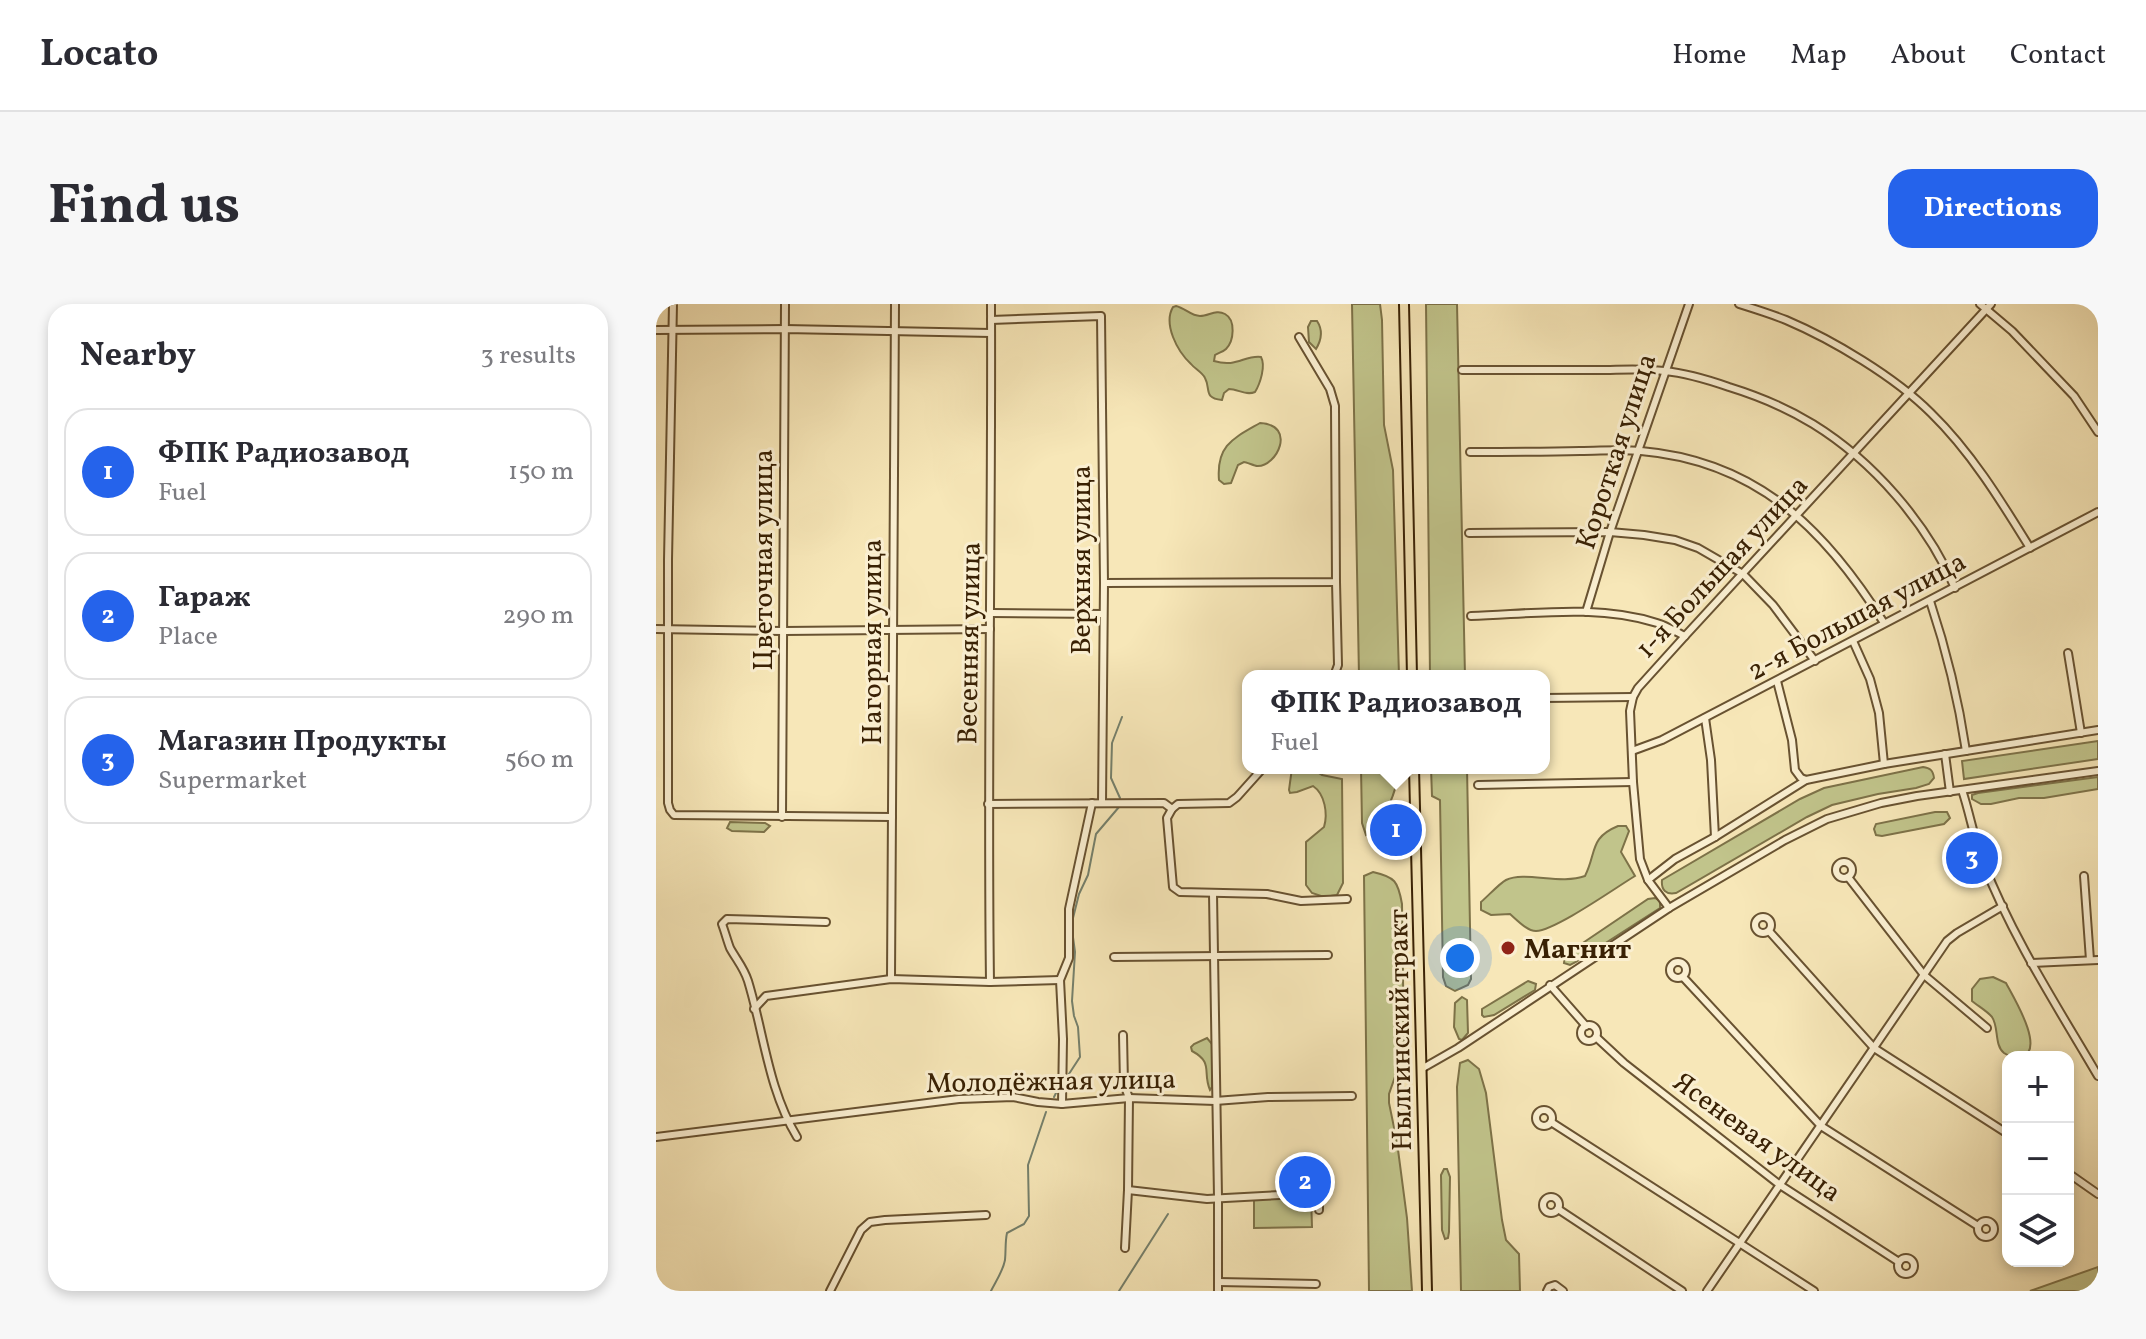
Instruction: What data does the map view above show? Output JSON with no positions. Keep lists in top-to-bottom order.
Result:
{
  "streets": {
    "main road": ["Нылгинский тракт"],
    "street": [
      "Короткая улица",
      "Цветочная улица",
      "Верхняя улица",
      "1-я Большая улица",
      "2-я Большая улица",
      "Нагорная улица",
      "Весенняя улица",
      "Молодёжная улица",
      "Ясеневая улица"
    ]
  },
  "crossings": [
    ["Верхняя улица", "Весенняя улица"],
    ["1-я Большая улица", "2-я Большая улица"]
  ],
  "places": ["Магнит"],
  "page": {
    "header": "Locato",
    "nav": [
      "Home",
      "Map",
      "About",
      "Contact"
    ],
    "title": "Find us",
    "buttons": "Directions",
    "heading": ["Nearby", "3 results"],
    "list": [
      {
        "mark": "1",
        "name": "ФПК Радиозавод",
        "note": "Fuel",
        "value": "150 m"
      },
      {
        "mark": "2",
        "name": "Гараж",
        "note": "Place",
        "value": "290 m"
      },
      {
        "mark": "3",
        "name": "Магазин Продукты",
        "note": "Supermarket",
        "value": "560 m"
      }
    ],
    "popup": ["ФПК Радиозавод", "Fuel"],
    "pins": ["1", "3", "2"],
    "map_buttons": ["+", "−"]
  }
}
